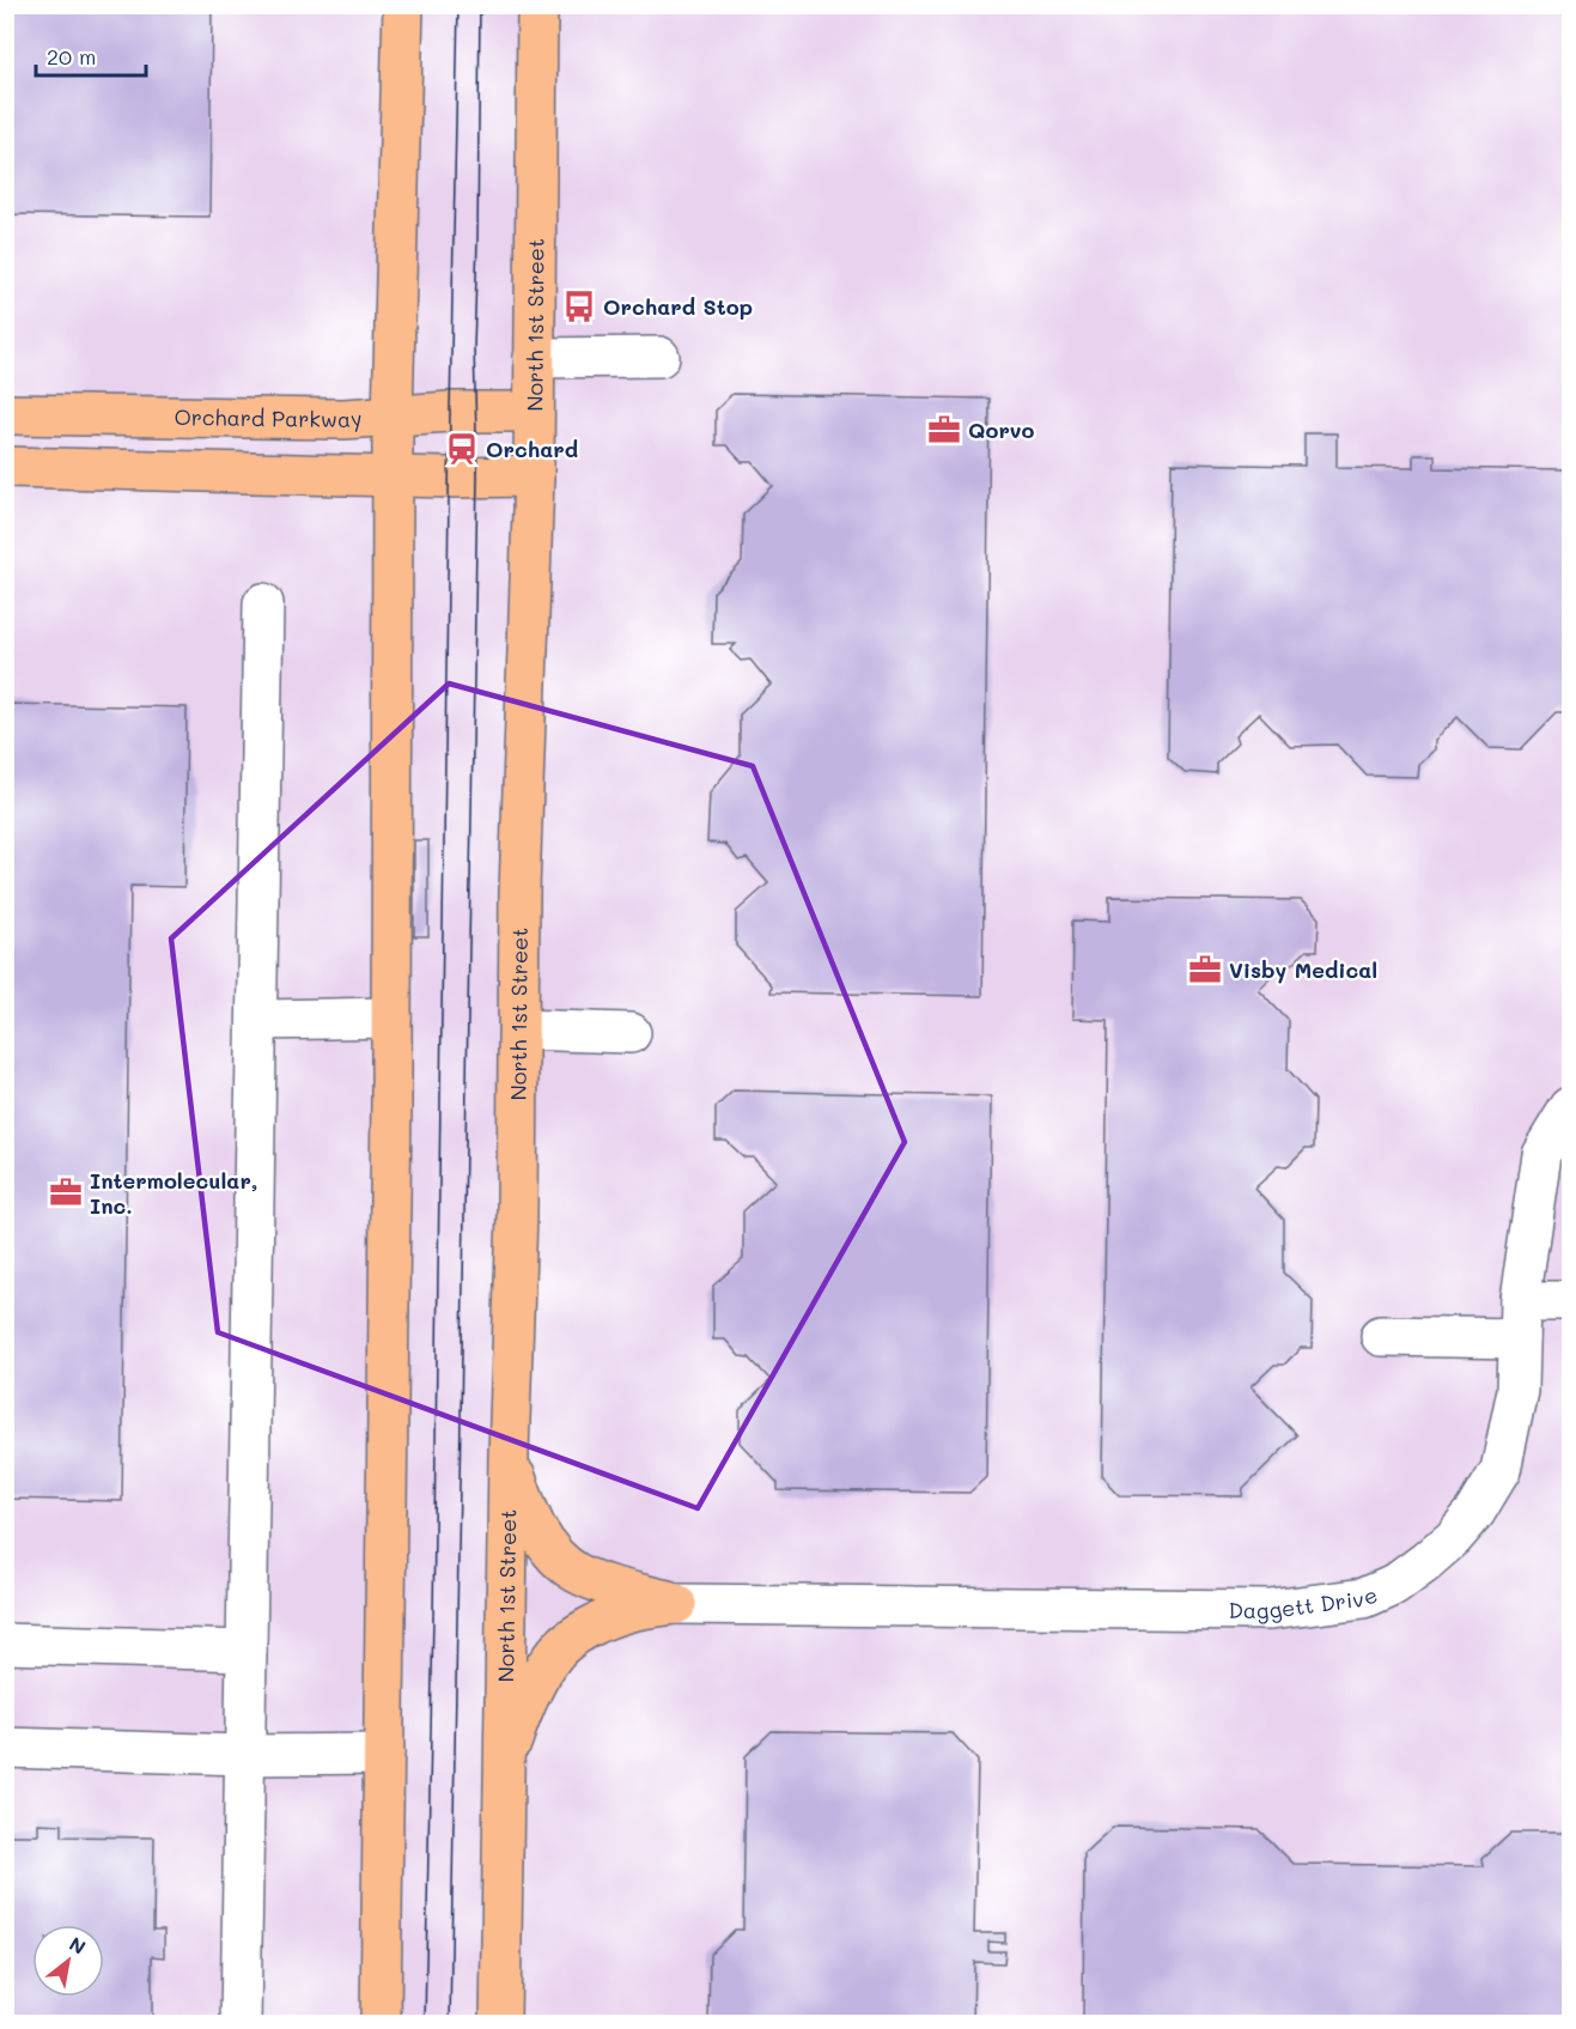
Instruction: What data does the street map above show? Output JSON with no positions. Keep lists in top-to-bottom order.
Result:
{
  "streets": {
    "main road": ["North 1st Street", "Orchard Parkway"],
    "street": ["Daggett Drive"]
  },
  "crossings": [
    ["North 1st Street", "Orchard Parkway"]
  ],
  "places": {
    "bus stop": ["Orchard Stop"],
    "office": ["Qorvo", "Visby Medical", "Intermolecular, Inc."],
    "station": ["Orchard"]
  },
  "scale_bar": "20 m",
  "north": "top right"
}
